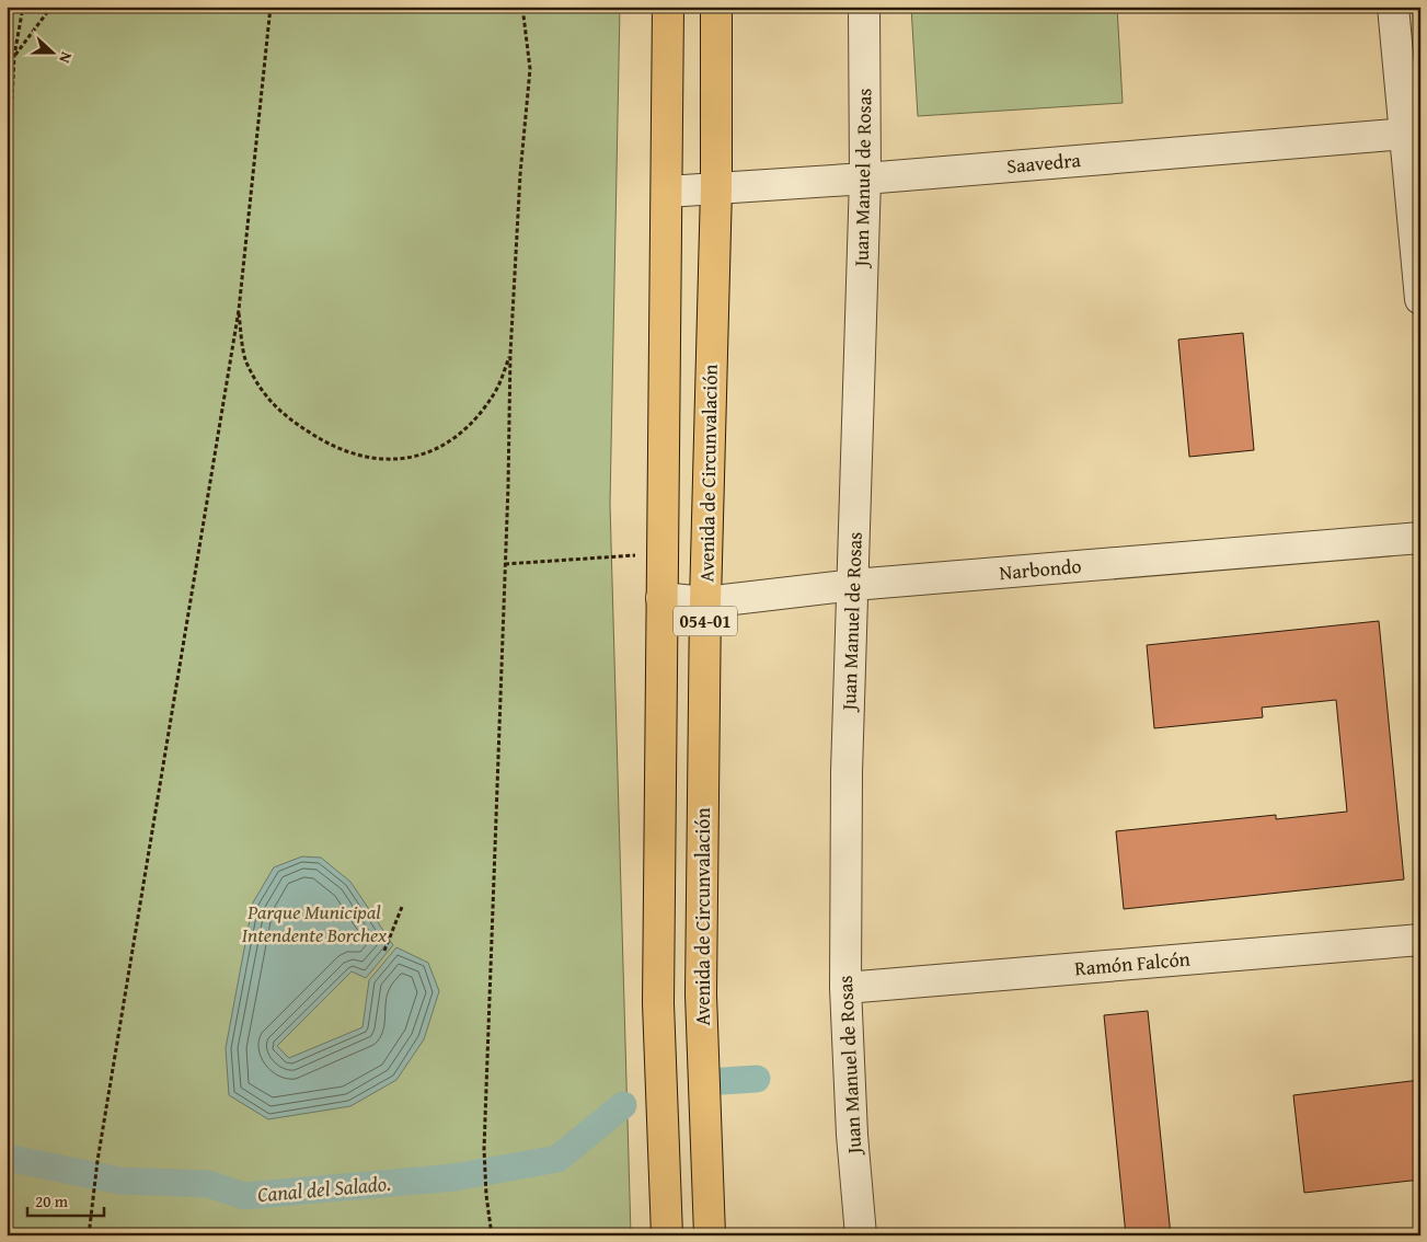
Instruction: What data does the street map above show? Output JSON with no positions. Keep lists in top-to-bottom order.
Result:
{
  "streets": {
    "highway": ["Avenida de Circunvalación", "054-01"],
    "street": [
      "Saavedra",
      "Juan Manuel de Rosas",
      "Narbondo",
      "Ramón Falcón"
    ]
  },
  "crossings": [
    ["Saavedra", "Juan Manuel de Rosas"],
    ["Saavedra", "Avenida de Circunvalación"],
    ["Saavedra", "054-01"],
    ["Juan Manuel de Rosas", "Narbondo"],
    ["Juan Manuel de Rosas", "Ramón Falcón"],
    ["Avenida de Circunvalación", "Narbondo"],
    ["Narbondo", "054-01"]
  ],
  "water": ["Canal del Salado."],
  "parks": ["Parque Municipal Intendente Borchex"],
  "scale_bar": "20 m",
  "north": "right"
}
